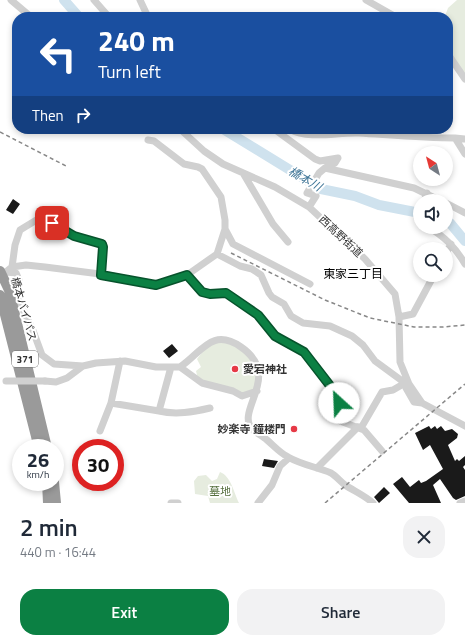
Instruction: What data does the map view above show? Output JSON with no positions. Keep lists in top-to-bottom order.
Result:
{
  "streets": {
    "highway": ["橋本バイパス", "371"],
    "street": ["西高野街道"]
  },
  "districts": ["東家三丁目"],
  "water": ["橋本川"],
  "parks": ["墓地"],
  "places": ["愛宕神社", "妙楽寺 鐘楼門"],
  "north": "top left",
  "page": {
    "turn": ["240 m", "Turn left"],
    "then": "Then",
    "speed": "26 km/h",
    "limit": "30",
    "heading": ["2 min", "440 m · 16:44"],
    "buttons": ["Exit", "Share"]
  }
}
